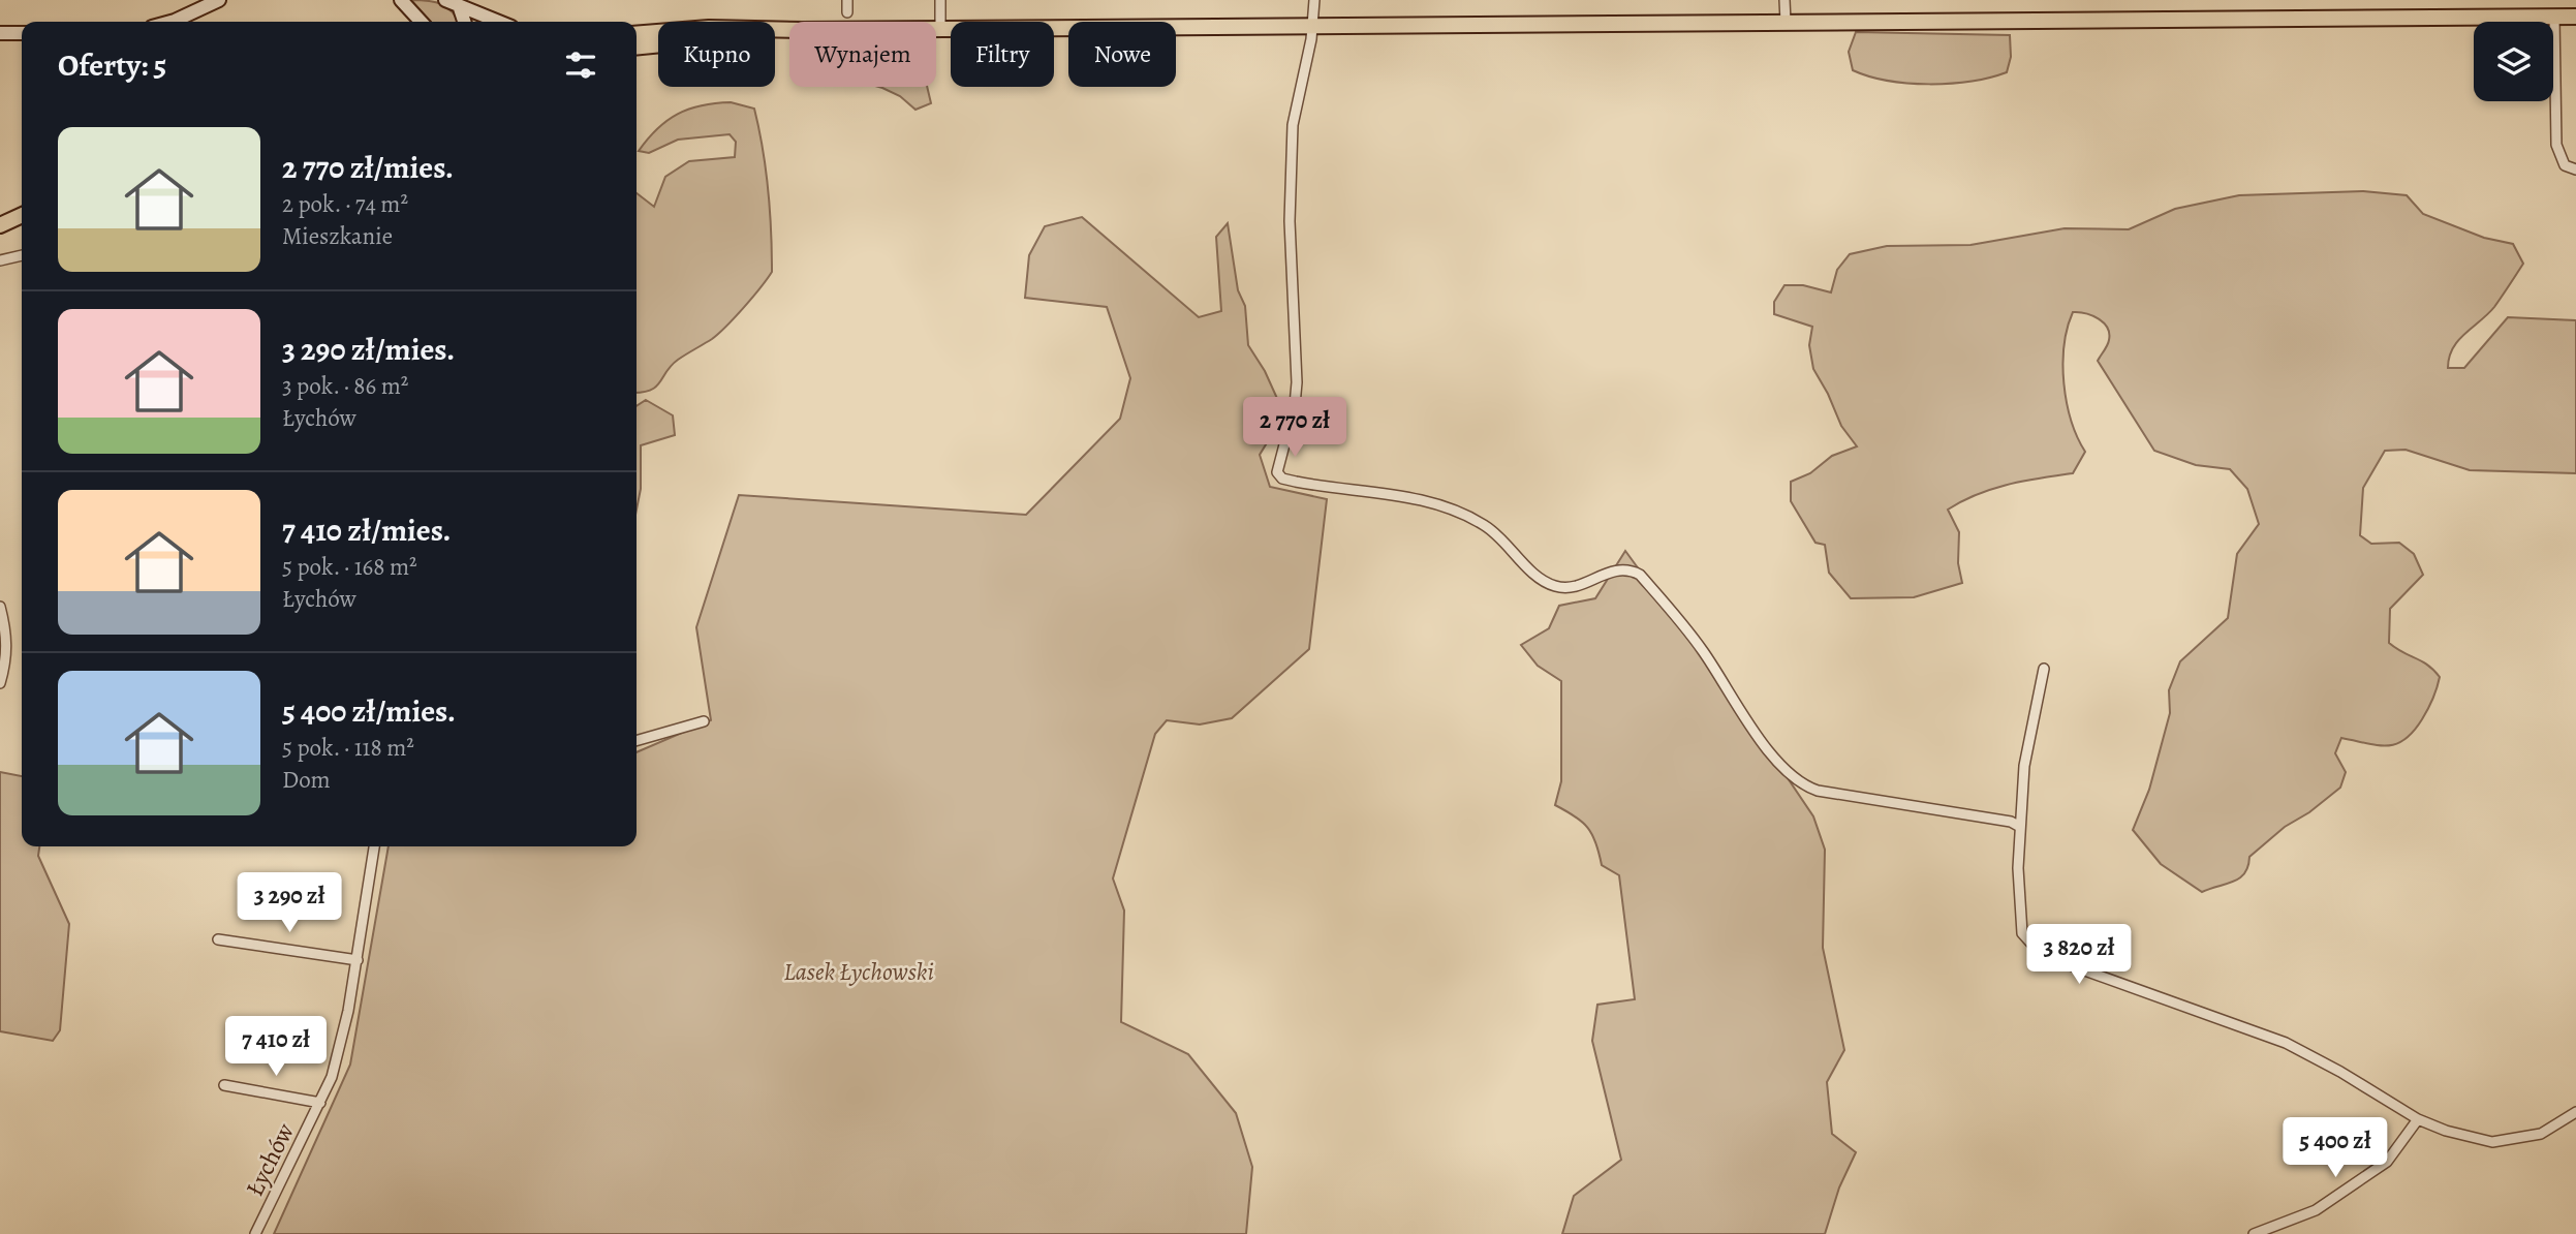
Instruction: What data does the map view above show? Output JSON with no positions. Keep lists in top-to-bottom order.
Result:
{
  "streets": {
    "street": ["Łychów"]
  },
  "parks": ["Lasek Łychowski"],
  "page": {
    "chip": [
      "Kupno",
      "Wynajem",
      "Filtry",
      "Nowe"
    ],
    "heading": "Oferty: 5",
    "list": [
      {
        "name": "2 770 zł/mies.",
        "note": "2 pok. · 74 m² · Mieszkanie"
      },
      {
        "name": "3 290 zł/mies.",
        "note": "3 pok. · 86 m² · Łychów"
      },
      {
        "name": "7 410 zł/mies.",
        "note": "5 pok. · 168 m² · Łychów"
      },
      {
        "name": "5 400 zł/mies.",
        "note": "5 pok. · 118 m² · Dom"
      }
    ],
    "price": [
      "2 770 zł",
      "3 290 zł",
      "3 820 zł",
      "7 410 zł",
      "5 400 zł"
    ]
  }
}
